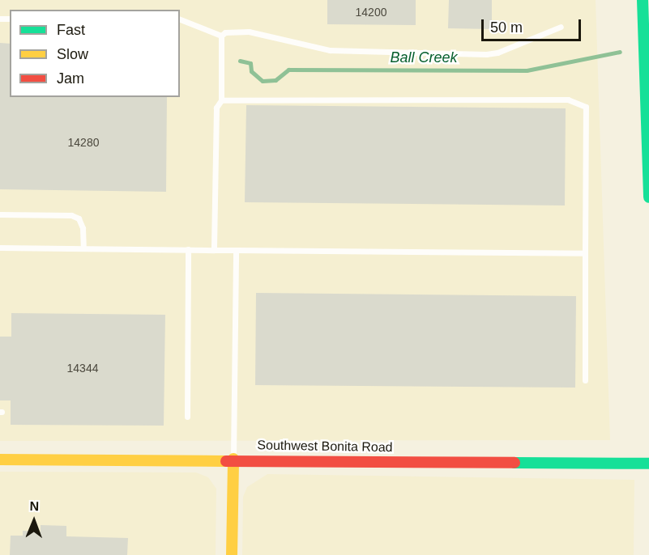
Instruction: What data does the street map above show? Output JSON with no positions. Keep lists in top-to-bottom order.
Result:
{
  "streets": {
    "main road": ["Southwest Bonita Road"]
  },
  "water": ["Ball Creek"],
  "house_numbers": ["14200", "14280", "14344"],
  "legend": ["Fast", "Slow", "Jam"],
  "scale_bar": "50 m",
  "north": "top"
}
